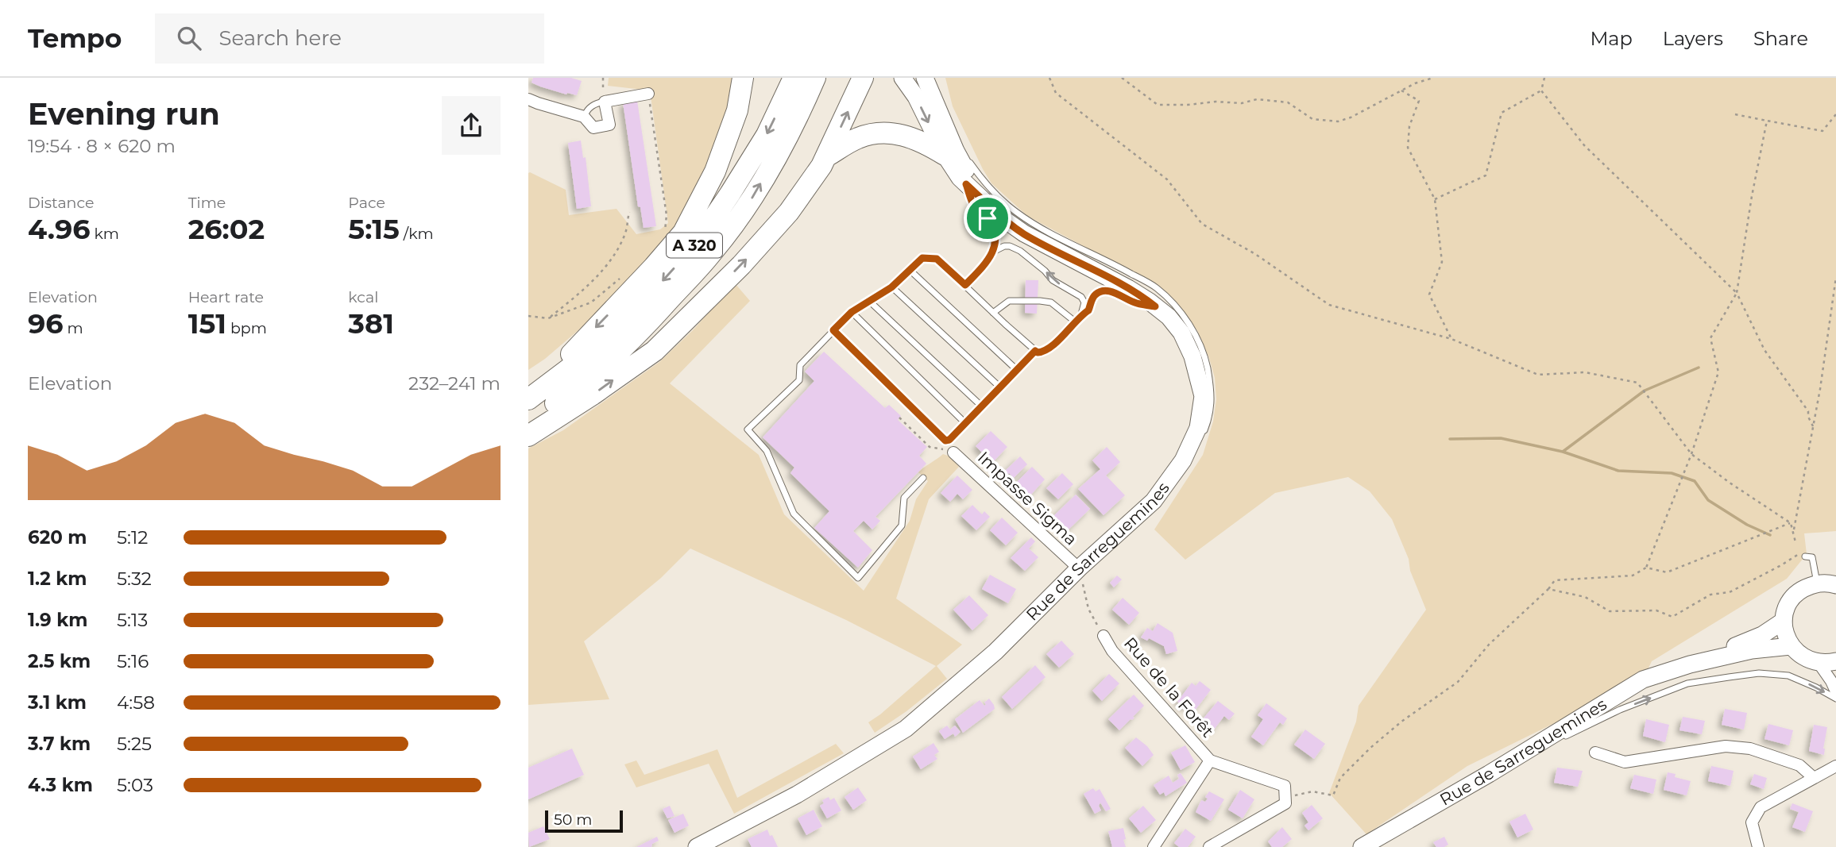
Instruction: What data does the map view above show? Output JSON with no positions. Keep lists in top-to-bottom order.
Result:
{
  "streets": {
    "highway": ["A 320"],
    "main road": ["Rue de Sarreguemines"],
    "street": ["Impasse Sigma", "Rue de la Forêt"]
  },
  "crossings": [
    ["Impasse Sigma", "Rue de Sarreguemines"]
  ],
  "scale_bar": "50 m",
  "page": {
    "header": "Tempo",
    "search": "Search here",
    "nav": ["Map", "Layers", "Share"],
    "heading": ["Evening run", "19:54 · 8 × 620 m"],
    "stats": [
      ["Distance", "4.96 km"],
      ["Time", "26:02"],
      ["Pace", "5:15 /km"],
      ["Elevation", "96 m"],
      ["Heart rate", "151 bpm"],
      ["kcal", "381"]
    ],
    "chart": ["Elevation", "232–241 m"],
    "list": [
      {
        "name": "620 m",
        "note": "5:12"
      },
      {
        "name": "1.2 km",
        "note": "5:32"
      },
      {
        "name": "1.9 km",
        "note": "5:13"
      },
      {
        "name": "2.5 km",
        "note": "5:16"
      },
      {
        "name": "3.1 km",
        "note": "4:58"
      },
      {
        "name": "3.7 km",
        "note": "5:25"
      },
      {
        "name": "4.3 km",
        "note": "5:03"
      }
    ],
    "scale": "50 m"
  }
}
